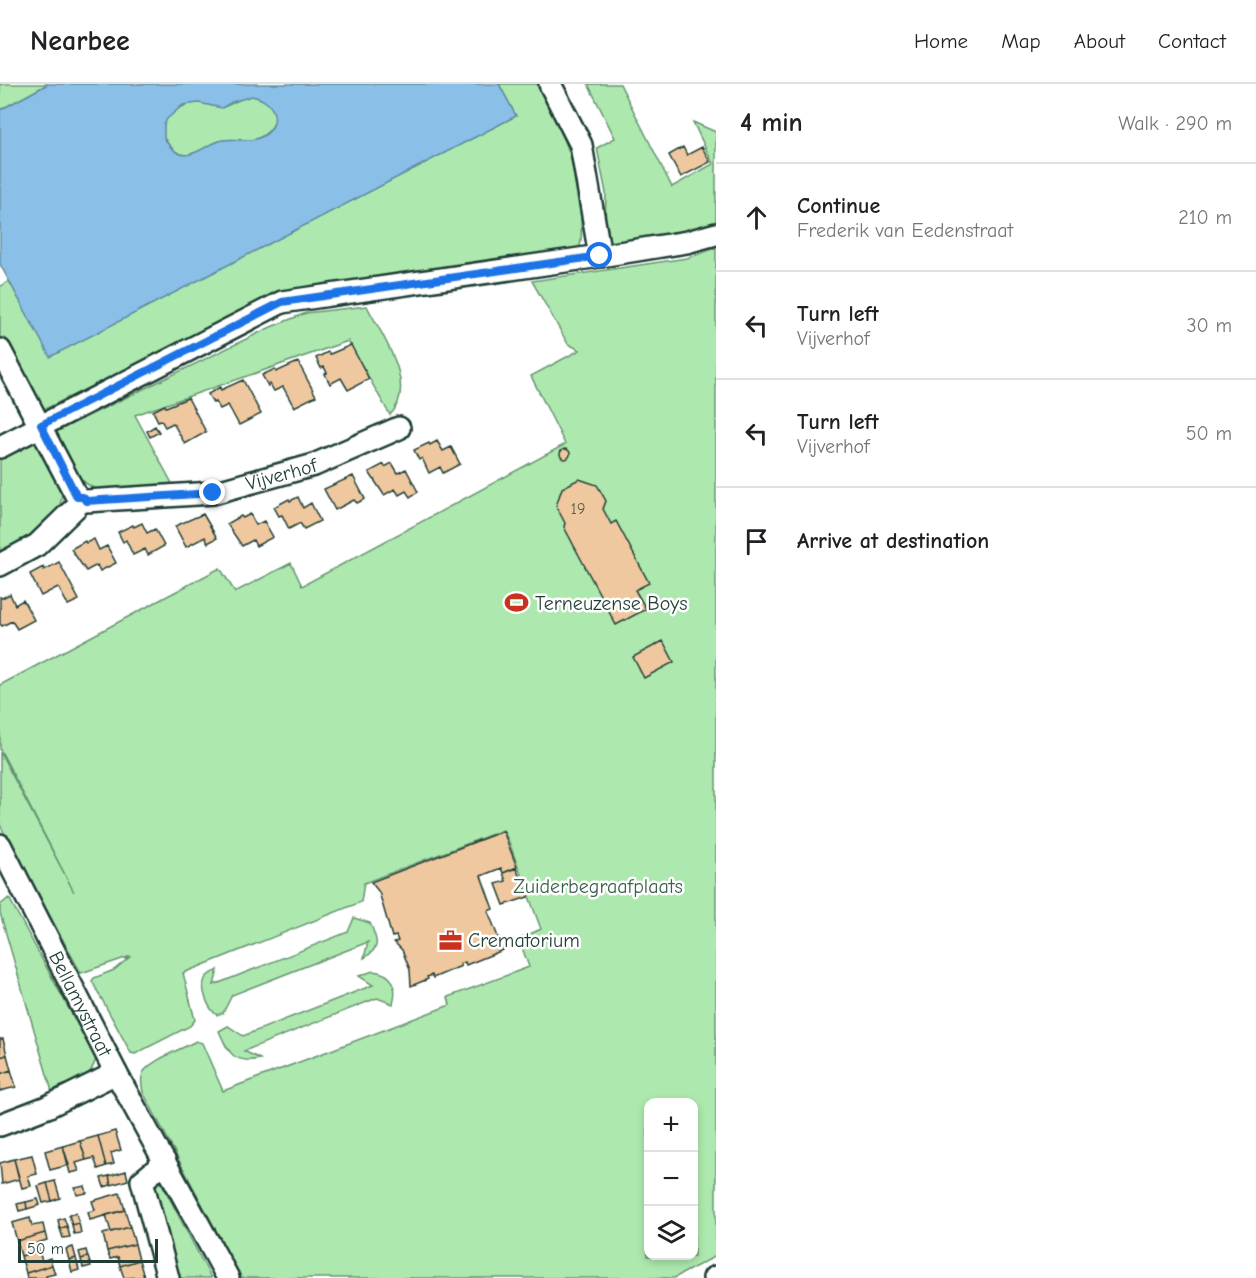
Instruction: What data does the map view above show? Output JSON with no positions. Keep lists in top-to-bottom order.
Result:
{
  "streets": {
    "street": ["Vijverhof", "Bellamystraat"]
  },
  "parks": ["Zuiderbegraafplaats"],
  "places": {
    "sports": ["Terneuzense Boys"],
    "office": ["Crematorium"]
  },
  "house_numbers": ["19"],
  "scale_bar": "50 m",
  "page": {
    "header": "Nearbee",
    "nav": [
      "Home",
      "Map",
      "About",
      "Contact"
    ],
    "heading": ["4 min", "Walk · 290 m"],
    "list": [
      ["Continue", "Frederik van Eedenstraat", "210 m"],
      ["Turn left", "Vijverhof", "30 m"],
      ["Turn left", "Vijverhof", "50 m"],
      "Arrive at destination"
    ],
    "map_buttons": ["+", "−"],
    "scale": "50 m"
  }
}
